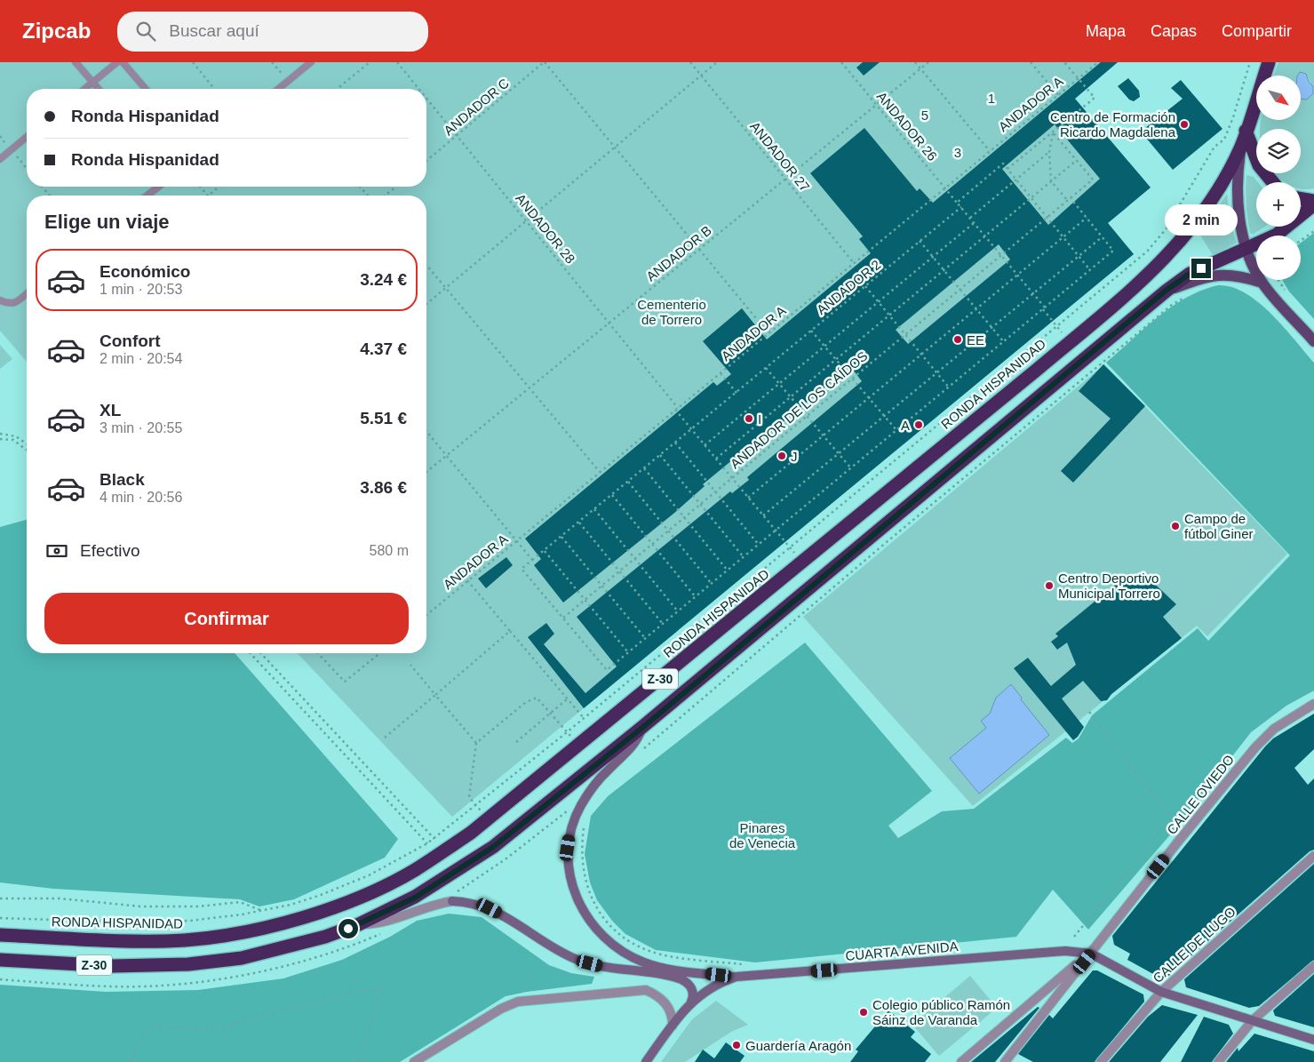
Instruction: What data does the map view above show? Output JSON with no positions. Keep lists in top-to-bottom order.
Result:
{
  "streets": {
    "highway": ["RONDA HISPANIDAD", "Z-30"],
    "street": ["CALLE OVIEDO", "CALLE DE LUGO", "CUARTA AVENIDA"],
    "path": [
      "ANDADOR A",
      "ANDADOR C",
      "ANDADOR 26",
      "ANDADOR 27",
      "ANDADOR 28",
      "ANDADOR B",
      "ANDADOR 2",
      "ANDADOR DE LOS CAÍDOS"
    ]
  },
  "crossings": [
    ["ANDADOR A", "ANDADOR 26"],
    ["ANDADOR A", "ANDADOR 27"],
    ["ANDADOR A", "ANDADOR 28"],
    ["ANDADOR C", "ANDADOR 28"],
    ["ANDADOR 26", "ANDADOR B"],
    ["ANDADOR 27", "ANDADOR B"],
    ["ANDADOR 28", "ANDADOR B"],
    ["ANDADOR 28", "ANDADOR 2"],
    ["ANDADOR 28", "RONDA HISPANIDAD"],
    ["ANDADOR 28", "ANDADOR DE LOS CAÍDOS"],
    ["CALLE OVIEDO", "CUARTA AVENIDA"]
  ],
  "parks": [
    "1",
    "5",
    "3",
    "Cementerio de Torrero",
    "Pinares de Venecia"
  ],
  "places": [
    "Centro de Formación Ricardo Magdalena",
    "EE",
    "I",
    "A",
    "J",
    "Campo de fútbol Giner",
    "Centro Deportivo Municipal Torrero",
    "Colegio público Ramón Sáinz de Varanda",
    "Guardería Aragón"
  ],
  "north": "bottom right",
  "page": {
    "header": "Zipcab",
    "search": "Buscar aquí",
    "nav": ["Mapa", "Capas", "Compartir"],
    "map_buttons": ["+", "−"],
    "banner": ["Ronda Hispanidad", "Ronda Hispanidad"],
    "heading": "Elige un viaje",
    "bubble": "2 min",
    "list": [
      {
        "name": "Económico",
        "note": "1 min · 20:53",
        "value": "3.24 €"
      },
      {
        "name": "Confort",
        "note": "2 min · 20:54",
        "value": "4.37 €"
      },
      {
        "name": "XL",
        "note": "3 min · 20:55",
        "value": "5.51 €"
      },
      {
        "name": "Black",
        "note": "4 min · 20:56",
        "value": "3.86 €"
      }
    ],
    "pay": ["Efectivo", "580 m"],
    "buttons": "Confirmar"
  }
}
